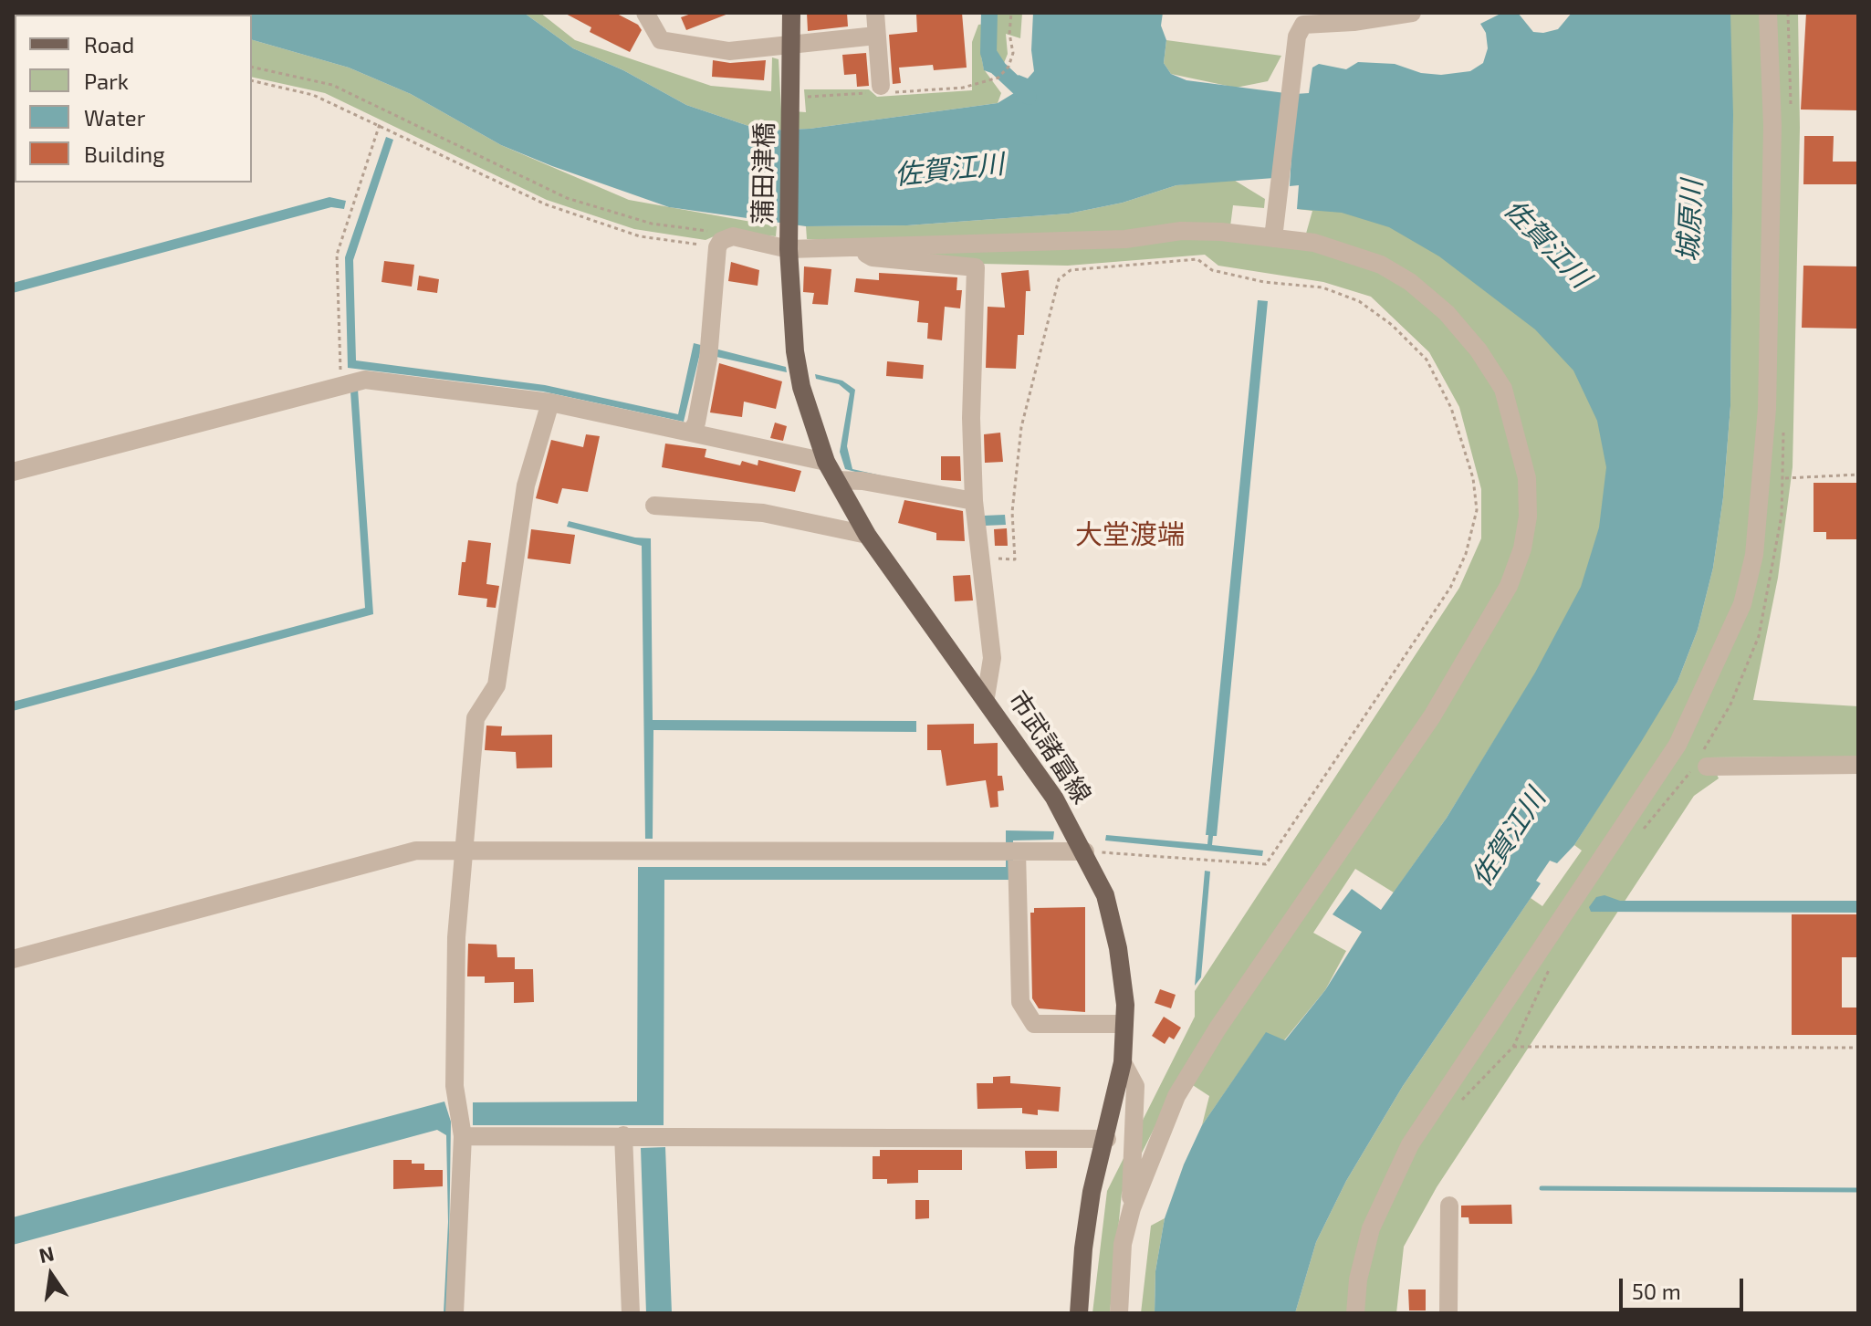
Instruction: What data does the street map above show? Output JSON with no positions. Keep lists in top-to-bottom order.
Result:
{
  "streets": {
    "main road": ["蒲田津橋", "市武諸富線"]
  },
  "crossings": [
    ["蒲田津橋", "市武諸富線"]
  ],
  "districts": ["大堂渡端"],
  "water": ["佐賀江川", "城原川"],
  "legend": [
    "Road",
    "Park",
    "Water",
    "Building"
  ],
  "scale_bar": "50 m",
  "north": "top"
}
